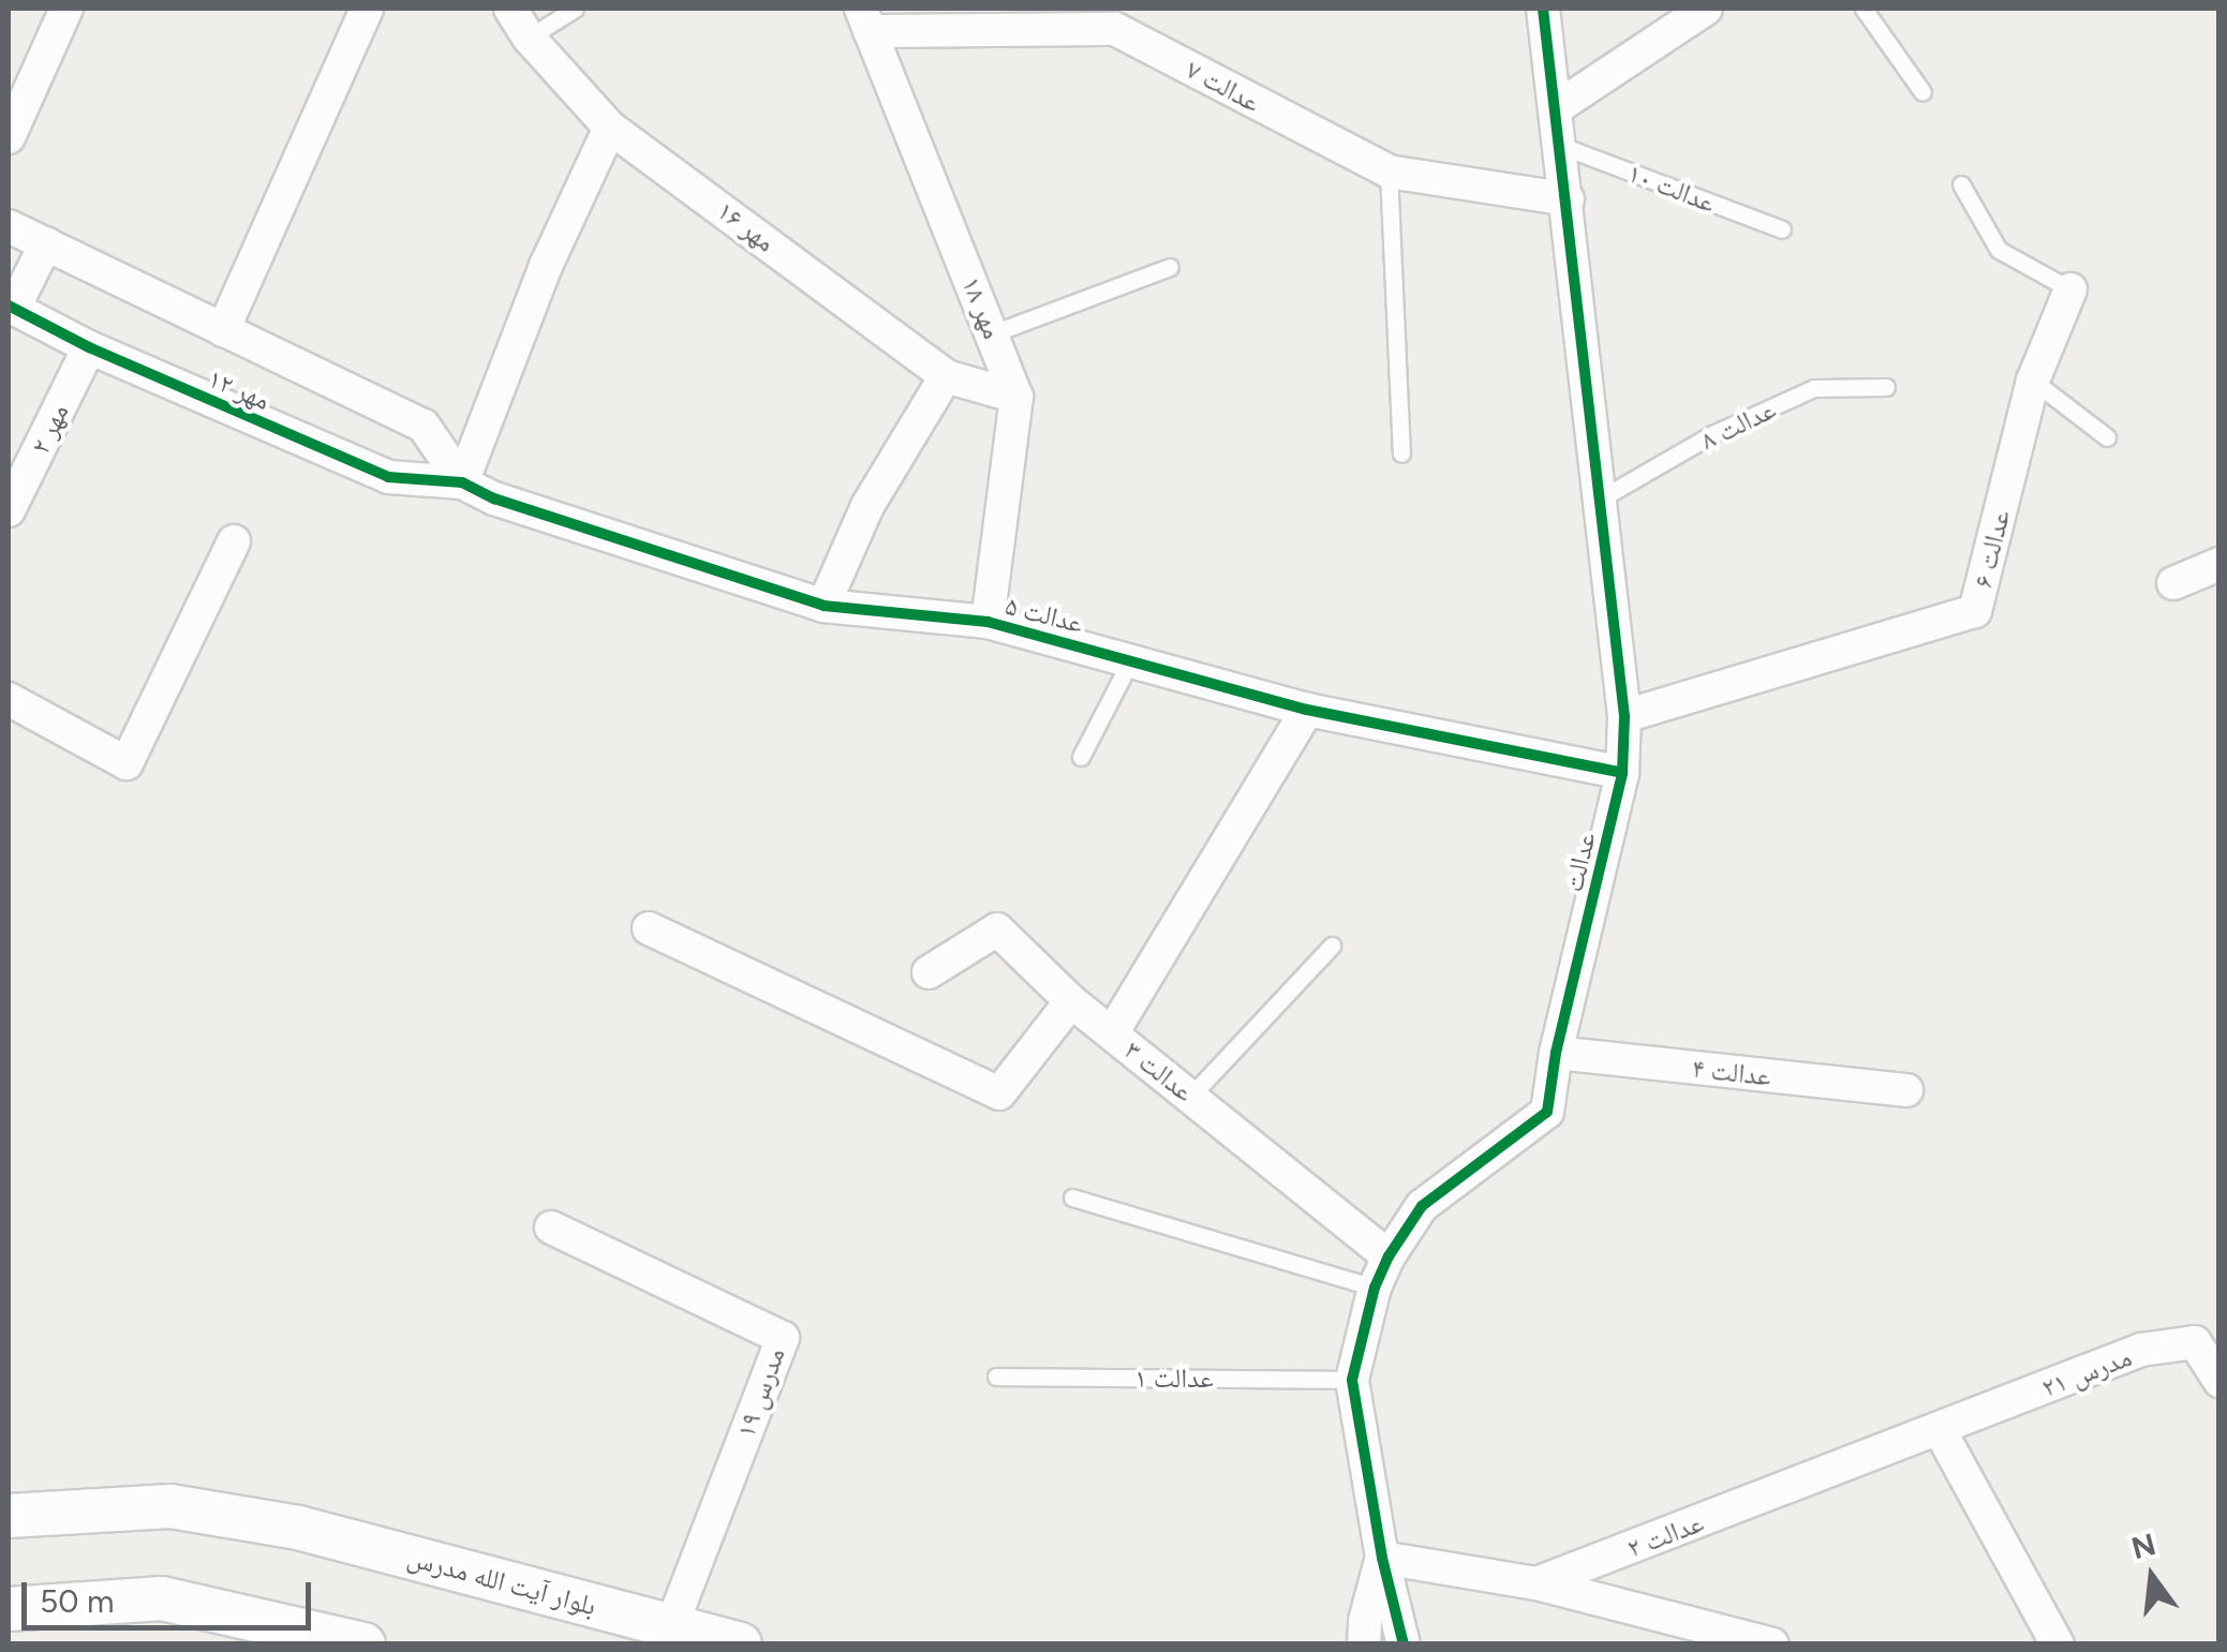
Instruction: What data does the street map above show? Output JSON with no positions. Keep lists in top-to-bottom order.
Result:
{
  "streets": {
    "main road": ["بلوار آیت الله مدرس"],
    "street": [
      "عدالت ۷",
      "مهر ۱۶",
      "مهر ۱۸",
      "مهر ۱۲",
      "مهر ۲",
      "عدالت ۶",
      "عدالت ۵",
      "عدالت",
      "عدالت ۳",
      "عدالت ۴",
      "مدرس ۲۱",
      "مدرس ۱۹",
      "عدالت ۲"
    ],
    "lane": ["عدالت ۱۰", "عدالت ۸", "عدالت ۱"]
  },
  "crossings": [
    ["عدالت ۷", "مهر ۱۸"],
    ["عدالت ۷", "عدالت"],
    ["عدالت ۱۰", "عدالت"],
    ["مهر ۱۶", "مهر ۱۸"],
    ["مهر ۱۸", "عدالت ۵"],
    ["مهر ۱۲", "مهر ۲"],
    ["مهر ۱۲", "عدالت ۵"],
    ["عدالت ۸", "عدالت"],
    ["عدالت ۶", "عدالت"],
    ["عدالت ۵", "عدالت"],
    ["عدالت", "عدالت ۳"],
    ["عدالت", "عدالت ۴"],
    ["عدالت", "عدالت ۱"],
    ["عدالت", "عدالت ۲"],
    ["مدرس ۲۱", "عدالت ۲"],
    ["مدرس ۱۹", "بلوار آیت الله مدرس"]
  ],
  "scale_bar": "50 m",
  "north": "top"
}
